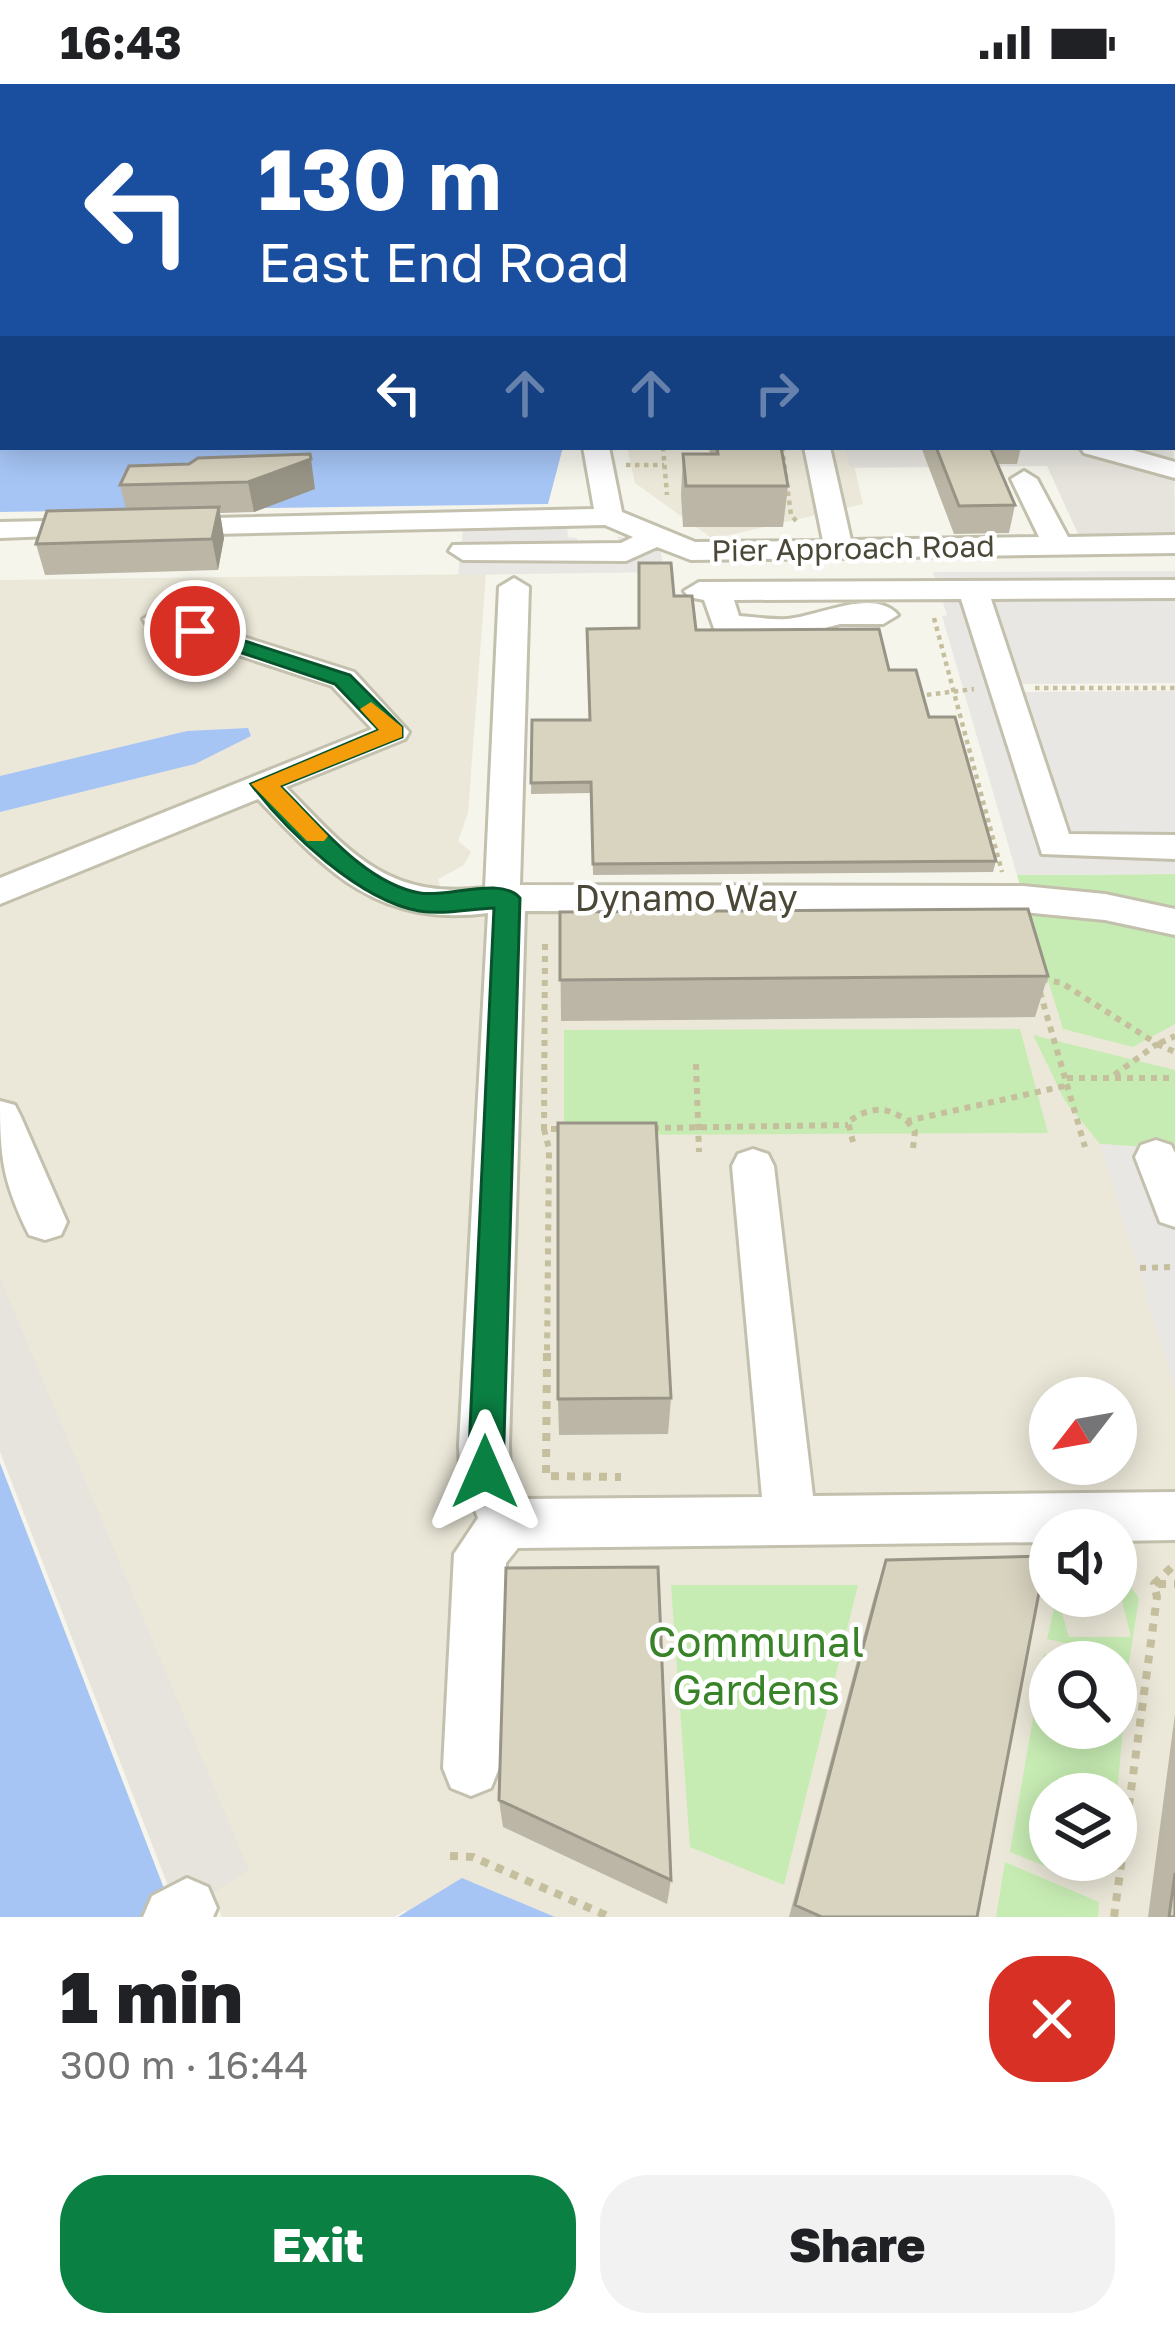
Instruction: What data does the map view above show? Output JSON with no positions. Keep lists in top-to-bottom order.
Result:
{
  "streets": {
    "street": ["Pier Approach Road", "Dynamo Way"]
  },
  "parks": ["Communal Gardens"],
  "north": "bottom left",
  "page": {
    "status": "16:43",
    "turn": ["130 m", "East End Road"],
    "heading": ["1 min", "300 m · 16:44"],
    "buttons": ["Exit", "Share"]
  }
}
